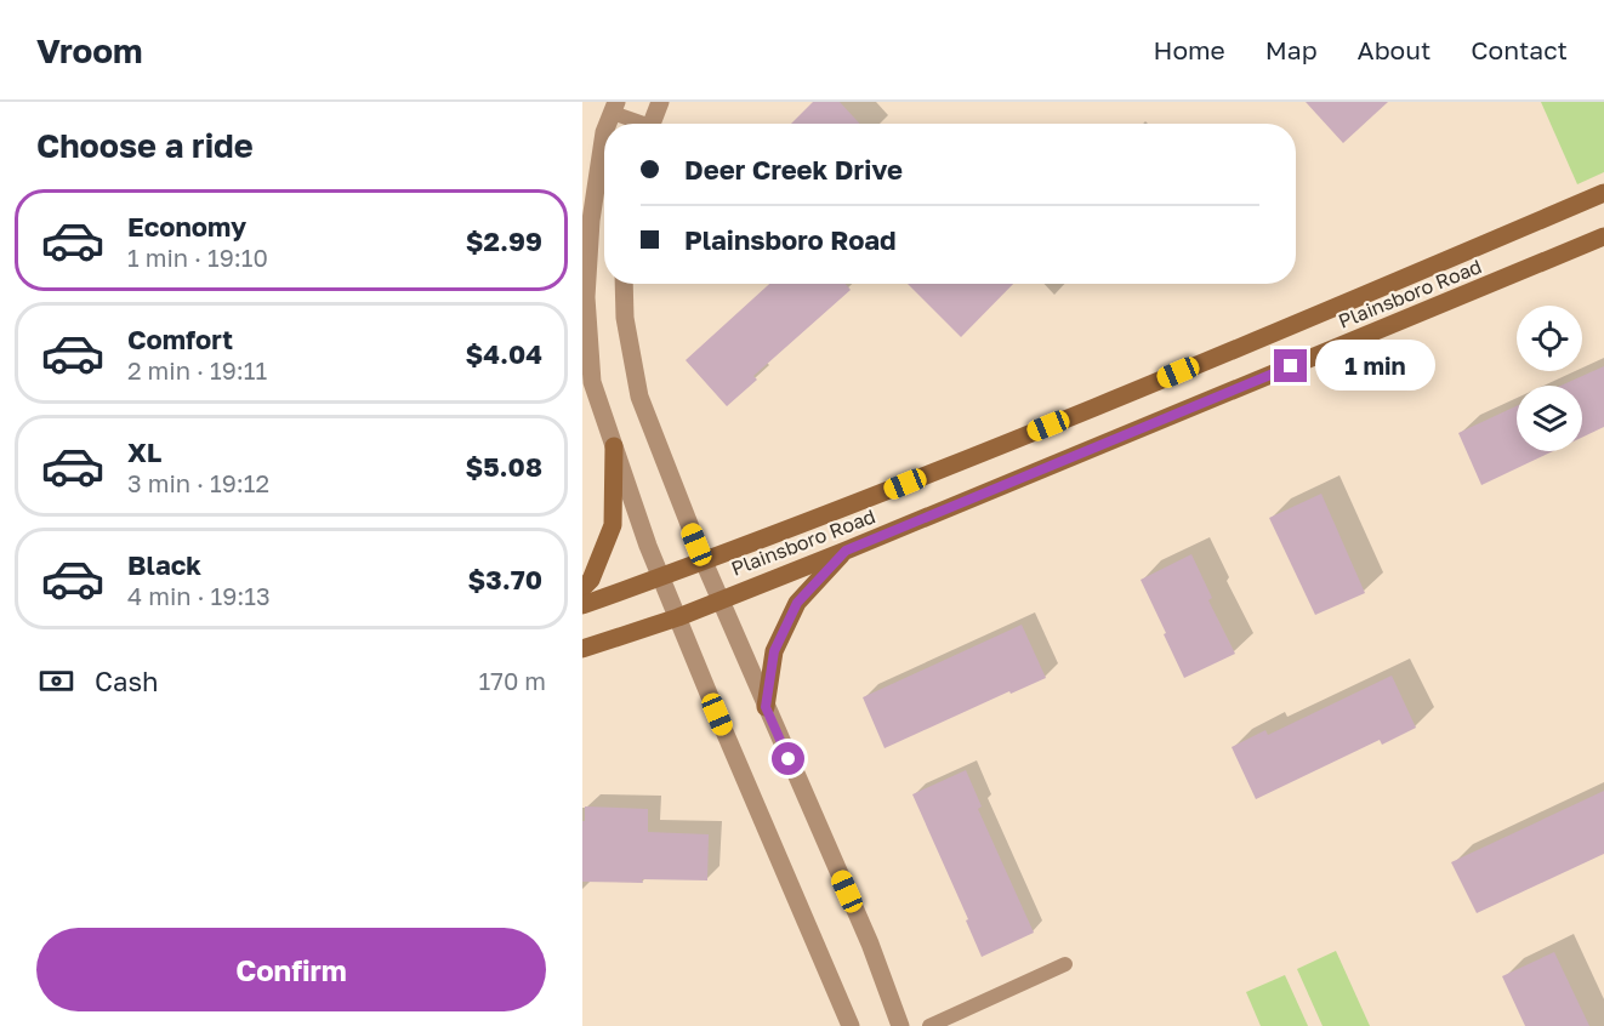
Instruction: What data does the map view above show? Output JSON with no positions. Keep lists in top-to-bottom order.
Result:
{
  "streets": {
    "street": ["Plainsboro Road"]
  },
  "page": {
    "header": "Vroom",
    "nav": [
      "Home",
      "Map",
      "About",
      "Contact"
    ],
    "heading": "Choose a ride",
    "banner": ["Deer Creek Drive", "Plainsboro Road"],
    "list": [
      {
        "name": "Economy",
        "note": "1 min · 19:10",
        "value": "$2.99"
      },
      {
        "name": "Comfort",
        "note": "2 min · 19:11",
        "value": "$4.04"
      },
      {
        "name": "XL",
        "note": "3 min · 19:12",
        "value": "$5.08"
      },
      {
        "name": "Black",
        "note": "4 min · 19:13",
        "value": "$3.70"
      }
    ],
    "bubble": "1 min",
    "pay": ["Cash", "170 m"],
    "buttons": "Confirm"
  }
}
